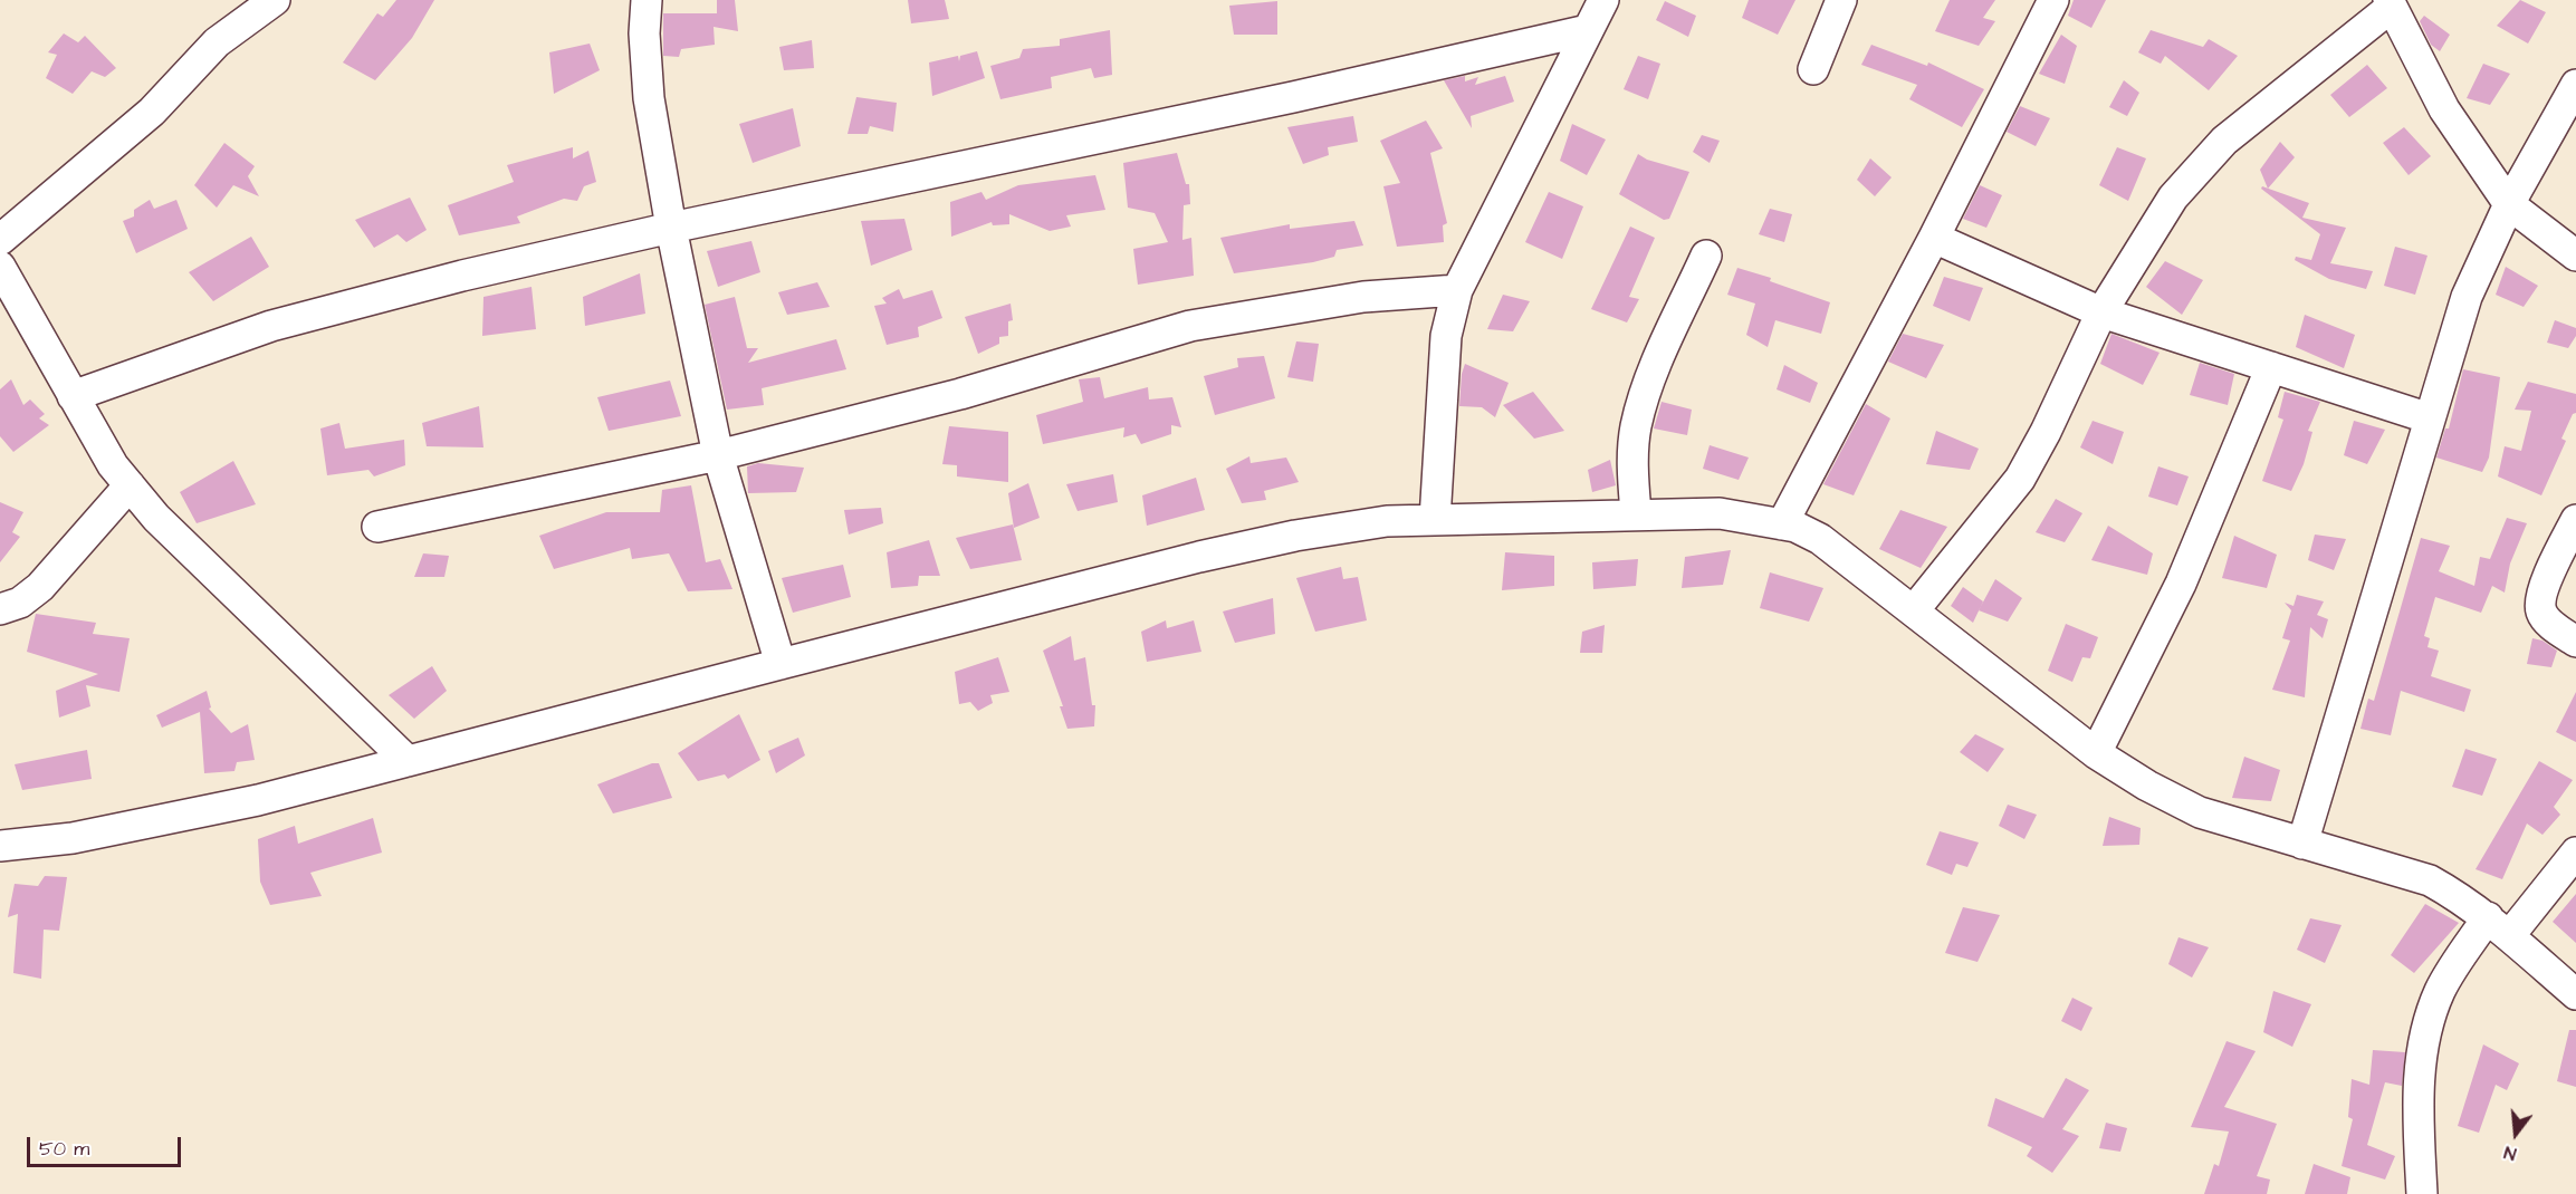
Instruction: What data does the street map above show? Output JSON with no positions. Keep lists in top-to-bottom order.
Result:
{
  "scale_bar": "50 m",
  "north": "bottom"
}
